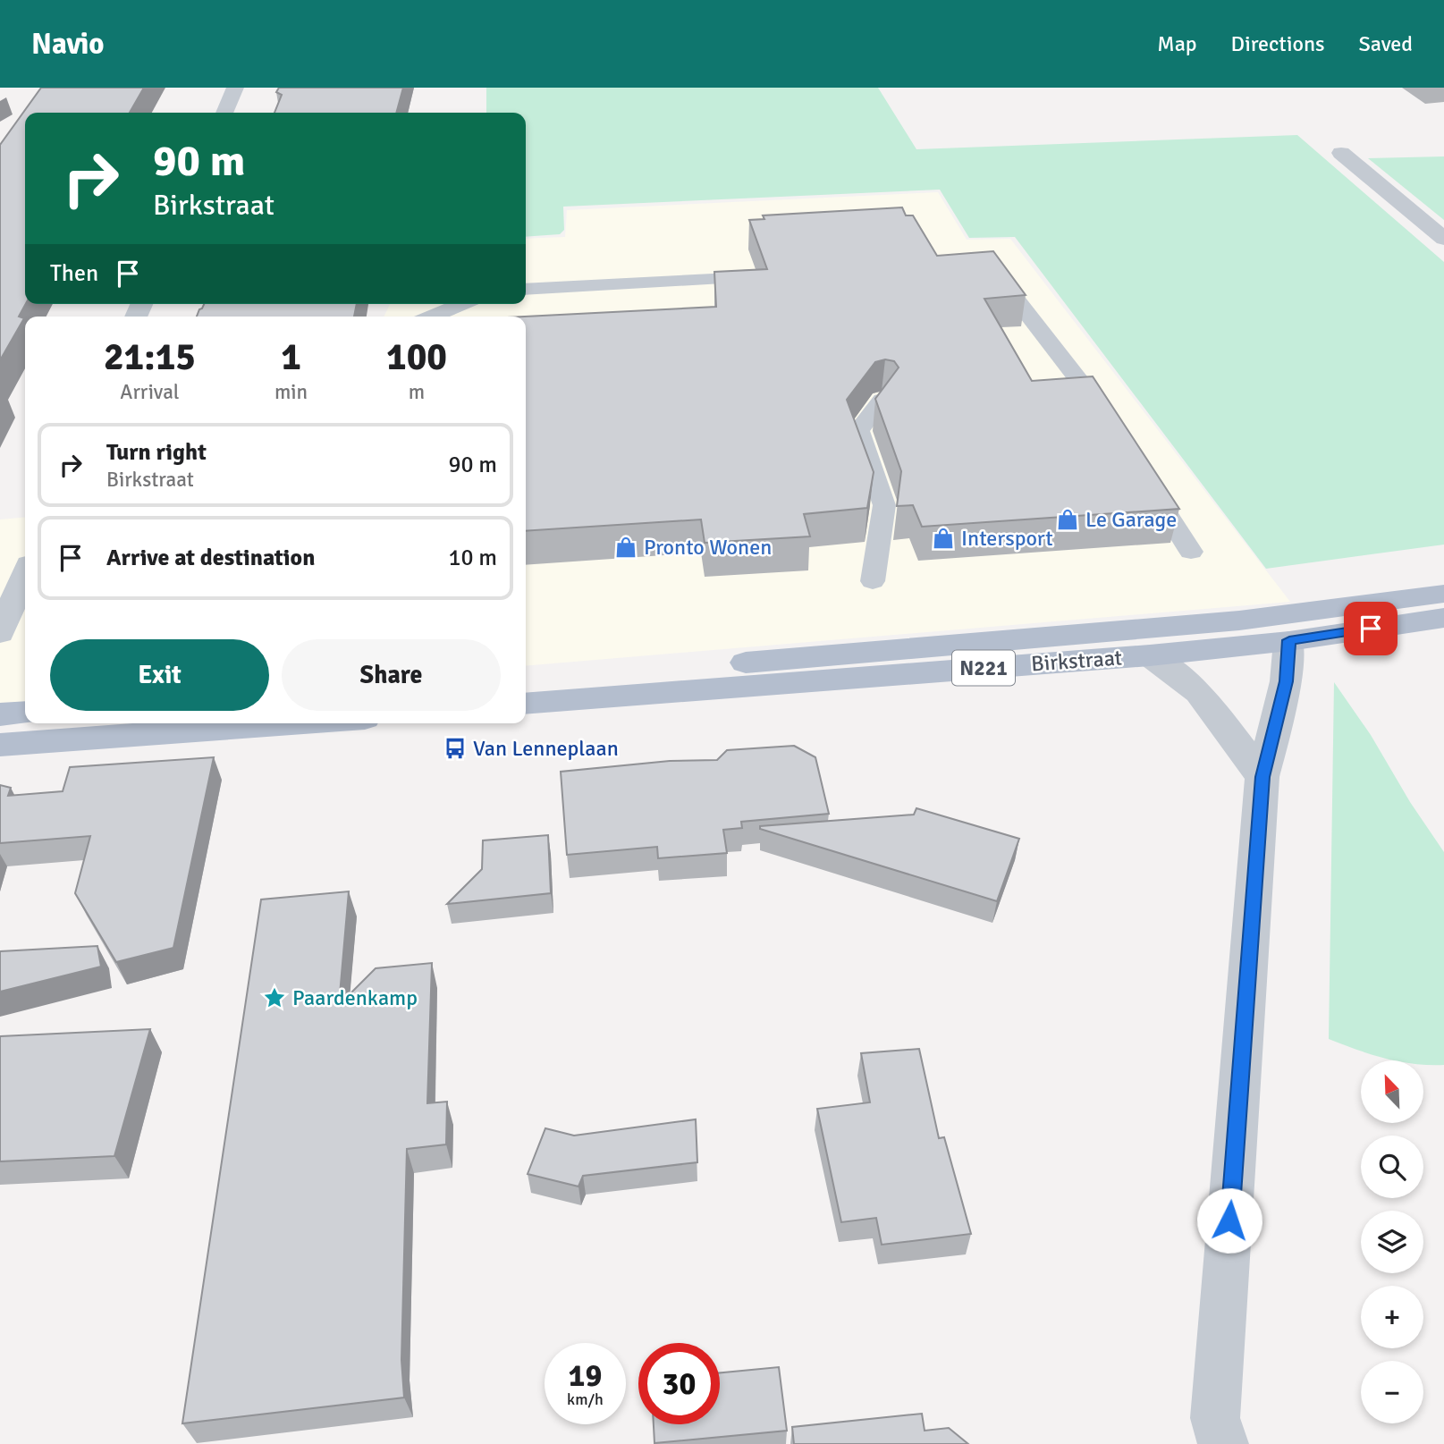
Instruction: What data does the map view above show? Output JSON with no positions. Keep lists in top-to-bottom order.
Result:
{
  "streets": {
    "main road": ["Birkstraat", "N221"]
  },
  "places": {
    "shop": ["Le Garage", "Intersport", "Pronto Wonen"],
    "bus stop": ["Van Lenneplaan"],
    "place": ["Paardenkamp"]
  },
  "north": "top left",
  "page": {
    "header": "Navio",
    "nav": ["Map", "Directions", "Saved"],
    "turn": ["90 m", "Birkstraat"],
    "then": "Then",
    "eta": [
      "21:15",
      "Arrival",
      "1",
      "min",
      "100",
      "m"
    ],
    "list": [
      {
        "name": "Turn right",
        "note": "Birkstraat",
        "value": "90 m"
      },
      {
        "name": "Arrive at destination",
        "value": "10 m"
      }
    ],
    "buttons": ["Exit", "Share"],
    "map_buttons": ["+", "−"],
    "speed": "19 km/h",
    "limit": "30"
  }
}
